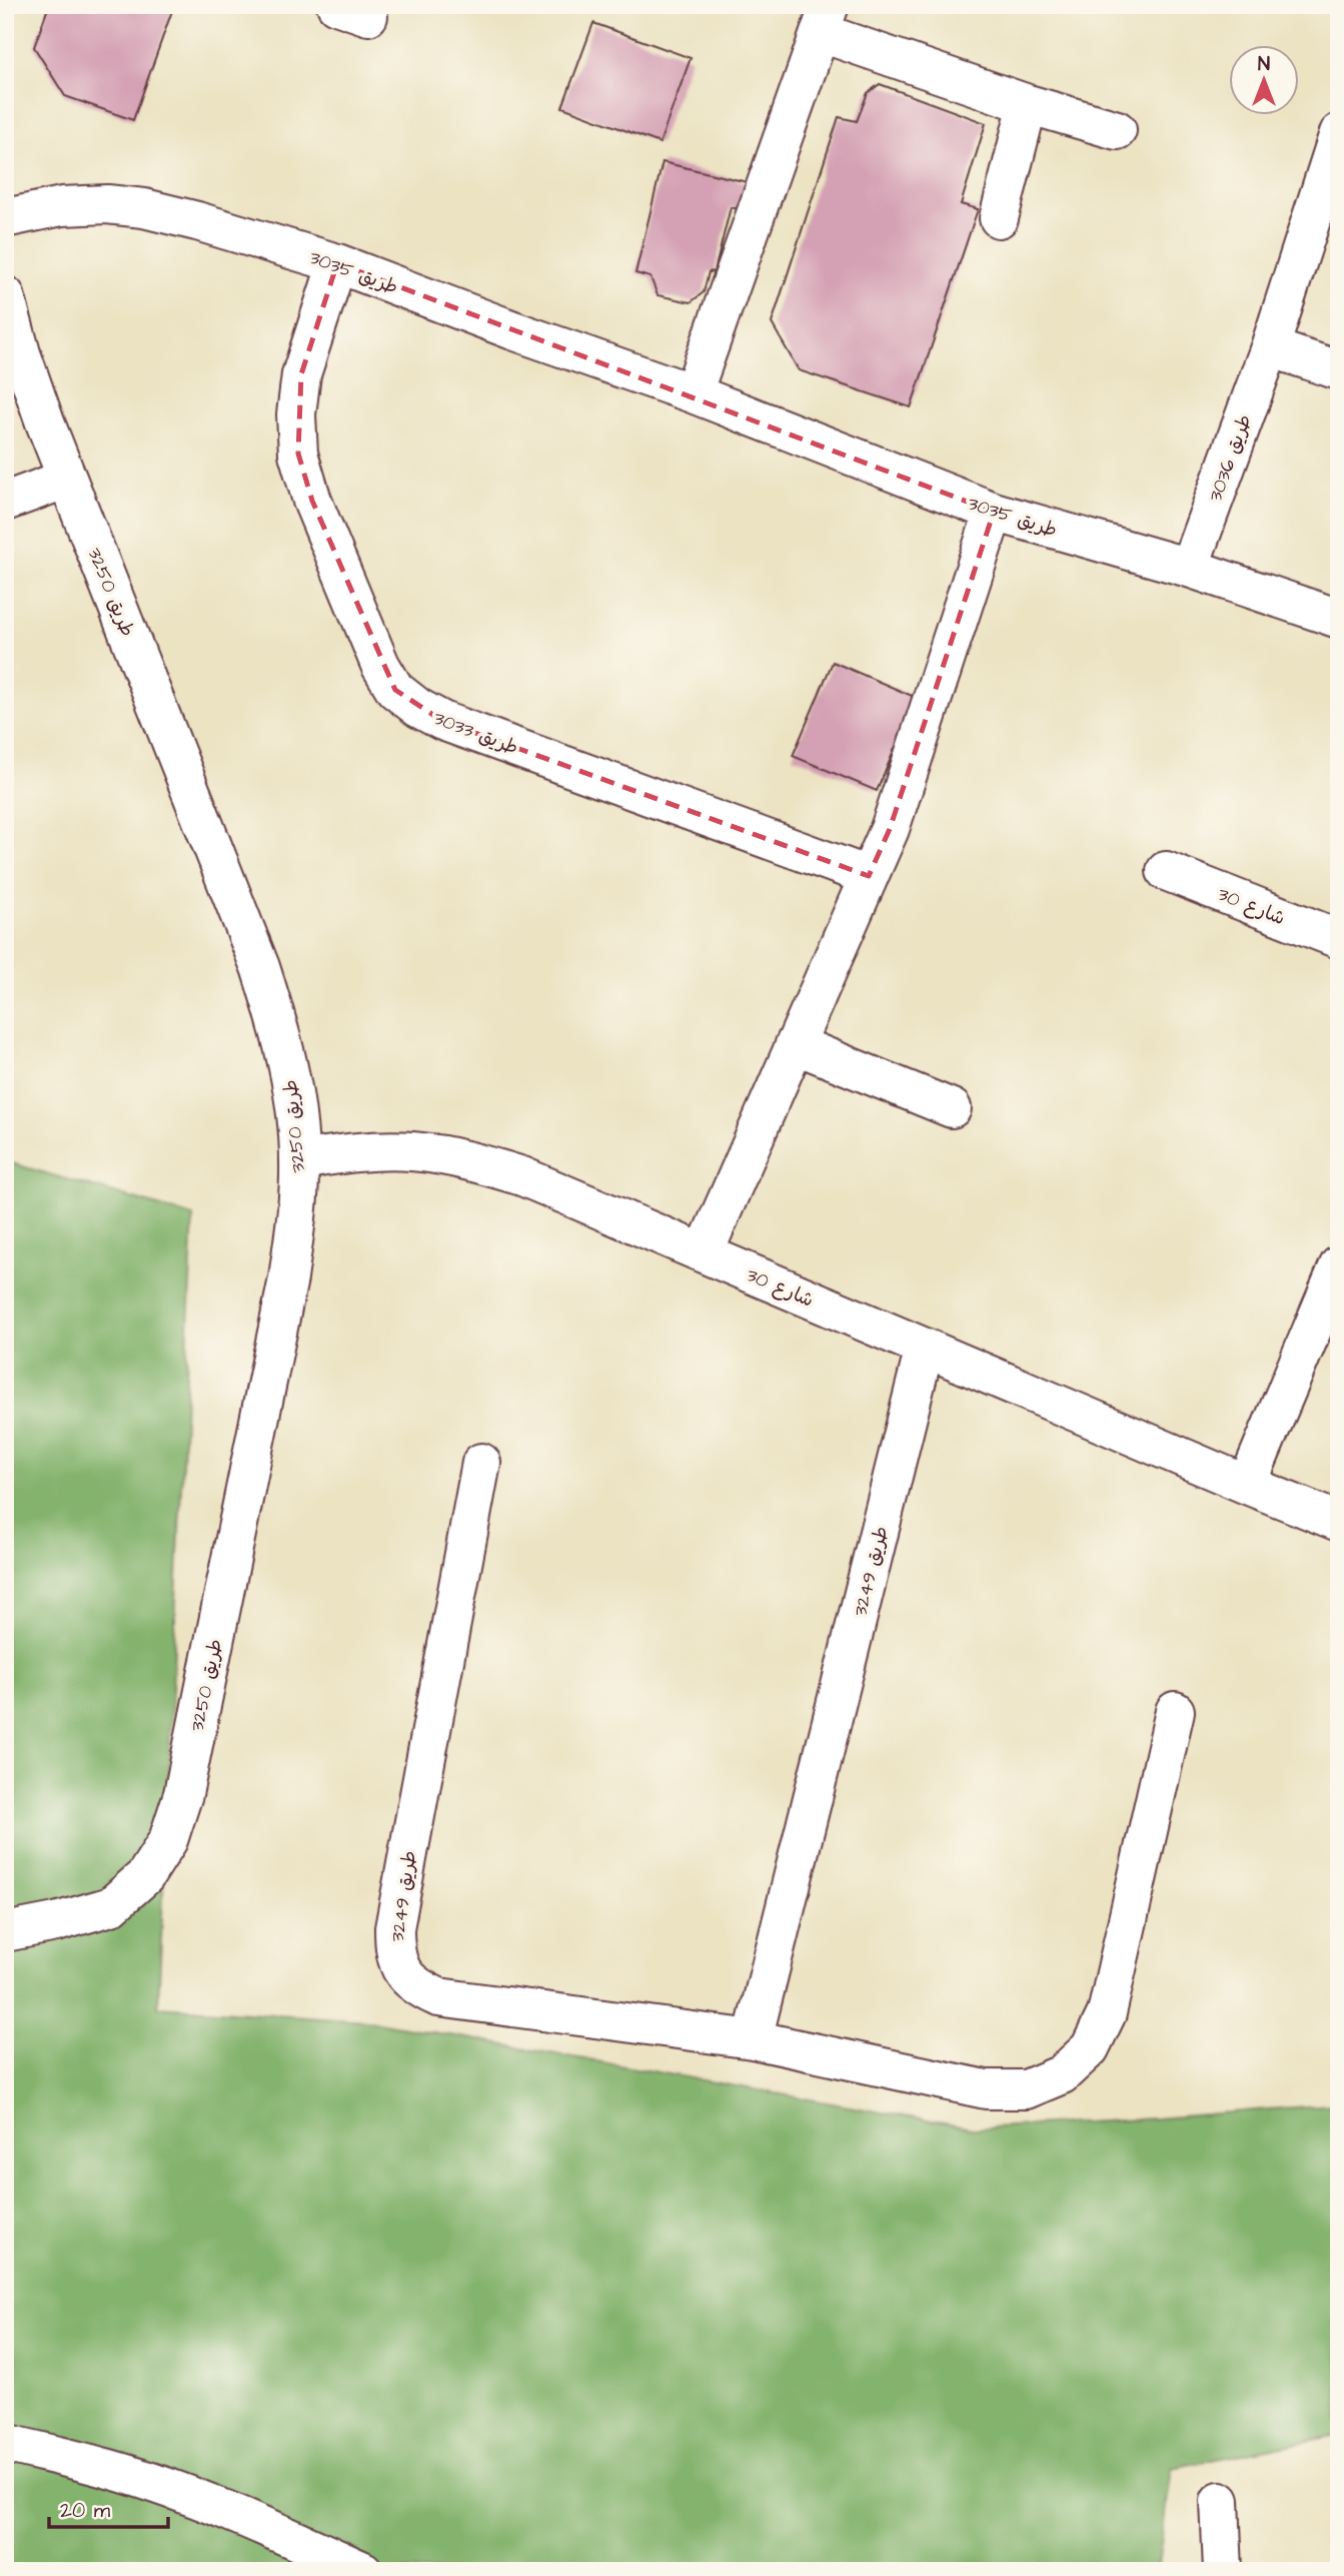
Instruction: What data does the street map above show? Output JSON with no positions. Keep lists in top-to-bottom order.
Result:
{
  "streets": {
    "street": [
      "طريق 3035",
      "طريق 3036",
      "طريق 3250",
      "طريق 3033",
      "شارع 30",
      "طريق 3249"
    ]
  },
  "crossings": [
    ["طريق 3035", "طريق 3036"],
    ["طريق 3035", "طريق 3033"],
    ["طريق 3250", "شارع 30"],
    ["شارع 30", "طريق 3249"]
  ],
  "scale_bar": "20 m",
  "north": "top"
}
